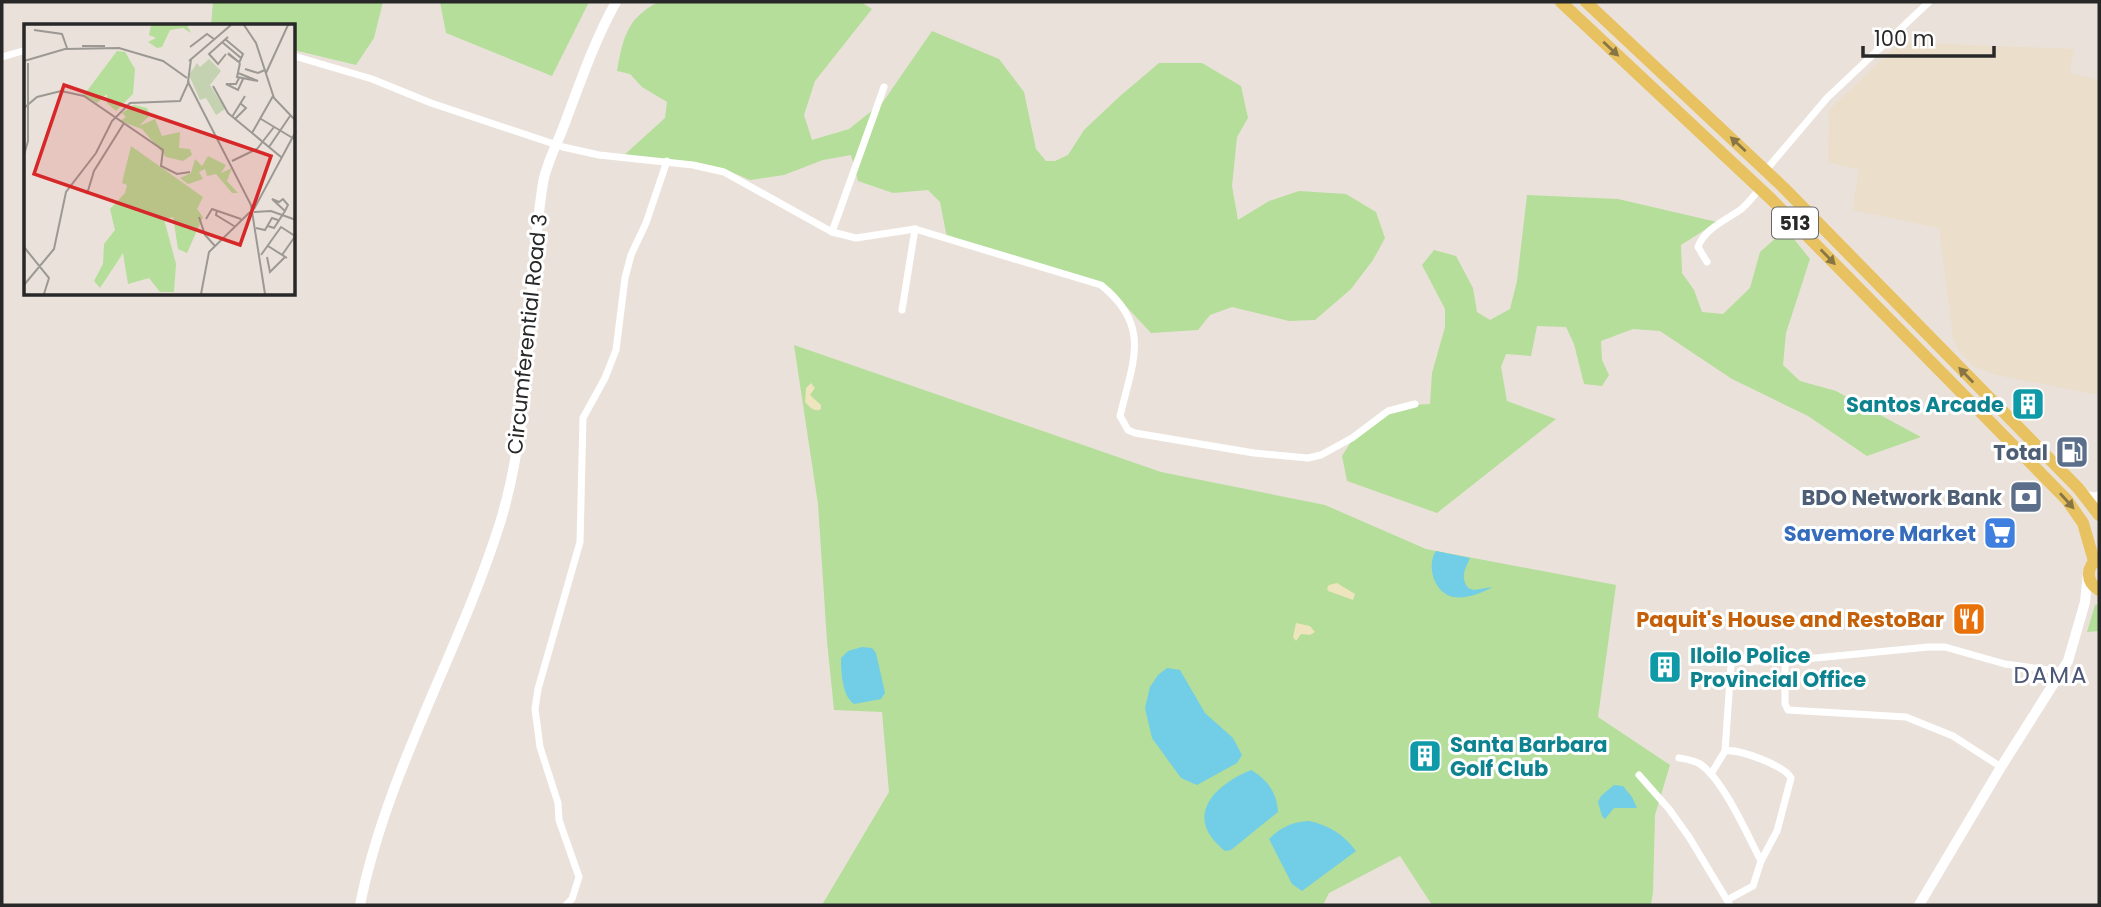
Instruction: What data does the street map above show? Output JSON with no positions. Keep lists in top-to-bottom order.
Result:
{
  "streets": {
    "main road": ["513", "Circumferential Road 3"]
  },
  "districts": ["DAMA"],
  "places": {
    "building": ["Santos Arcade", "Iloilo Police Provincial Office", "Santa Barbara Golf Club"],
    "fuel station": ["Total"],
    "bank": ["BDO Network Bank"],
    "supermarket": ["Savemore Market"],
    "restaurant": ["Paquit's House and RestoBar"]
  },
  "scale_bar": "100 m"
}
